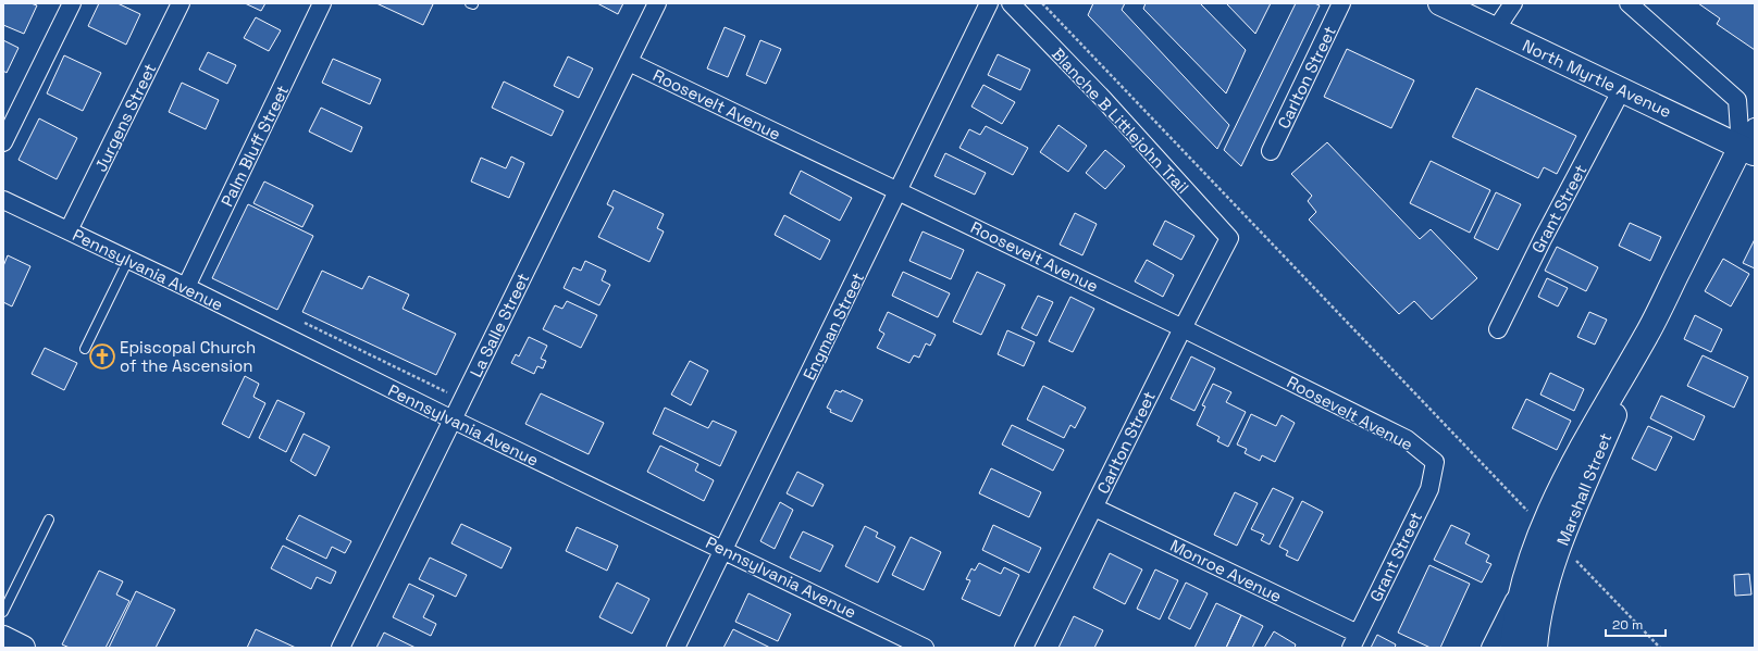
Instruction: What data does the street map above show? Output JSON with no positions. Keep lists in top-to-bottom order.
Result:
{
  "streets": {
    "main road": ["North Myrtle Avenue", "Marshall Street"],
    "street": [
      "Carlton Street",
      "Roosevelt Avenue",
      "Jurgens Street",
      "Blanche B Littlejohn Trail",
      "Palm Bluff Street",
      "Grant Street",
      "Pennsylvania Avenue",
      "La Salle Street",
      "Engman Street",
      "Monroe Avenue"
    ]
  },
  "crossings": [
    ["Carlton Street", "Roosevelt Avenue"],
    ["Carlton Street", "Blanche B Littlejohn Trail"],
    ["Carlton Street", "Monroe Avenue"],
    ["North Myrtle Avenue", "Grant Street"],
    ["North Myrtle Avenue", "Marshall Street"],
    ["Roosevelt Avenue", "Grant Street"],
    ["Roosevelt Avenue", "La Salle Street"],
    ["Roosevelt Avenue", "Engman Street"],
    ["Jurgens Street", "Pennsylvania Avenue"],
    ["Palm Bluff Street", "Pennsylvania Avenue"],
    ["Grant Street", "Monroe Avenue"],
    ["Pennsylvania Avenue", "La Salle Street"],
    ["Pennsylvania Avenue", "Engman Street"]
  ],
  "places": {
    "church": ["Episcopal Church of the Ascension"]
  },
  "scale_bar": "20 m"
}
